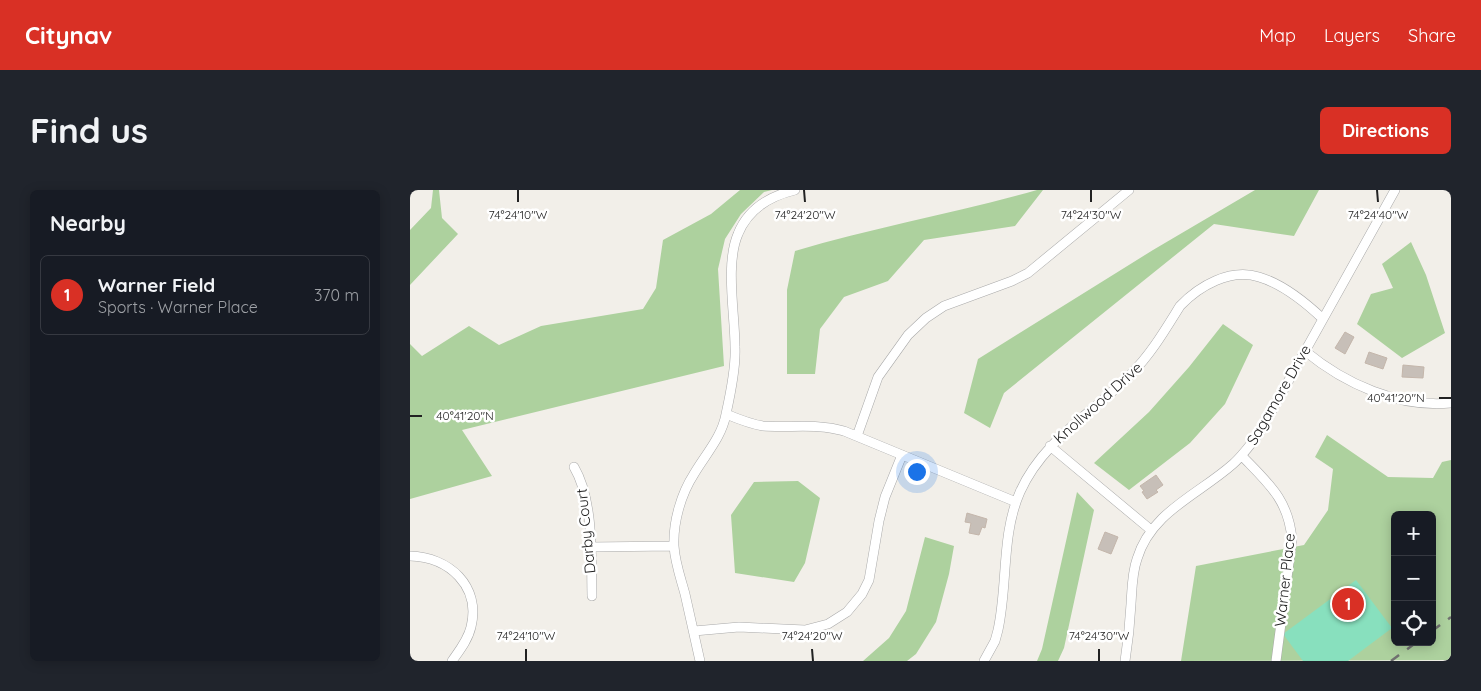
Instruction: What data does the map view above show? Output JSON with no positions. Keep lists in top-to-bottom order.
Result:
{
  "streets": {
    "street": [
      "Sagamore Drive",
      "Knollwood Drive",
      "Darby Court",
      "Warner Place"
    ]
  },
  "crossings": [
    ["Sagamore Drive", "Knollwood Drive"],
    ["Sagamore Drive", "Warner Place"]
  ],
  "page": {
    "header": "Citynav",
    "nav": ["Map", "Layers", "Share"],
    "buttons": "Directions",
    "title": "Find us",
    "heading": "Nearby",
    "list": [
      {
        "mark": "1",
        "name": "Warner Field",
        "note": "Sports · Warner Place",
        "value": "370 m"
      }
    ],
    "map_buttons": ["+", "−"],
    "pins": "1"
  },
  "coordinates": [
    "74°24'10\"W",
    "74°24'20\"W",
    "74°24'30\"W",
    "74°24'40\"W",
    "40°41'20\"N"
  ]
}
